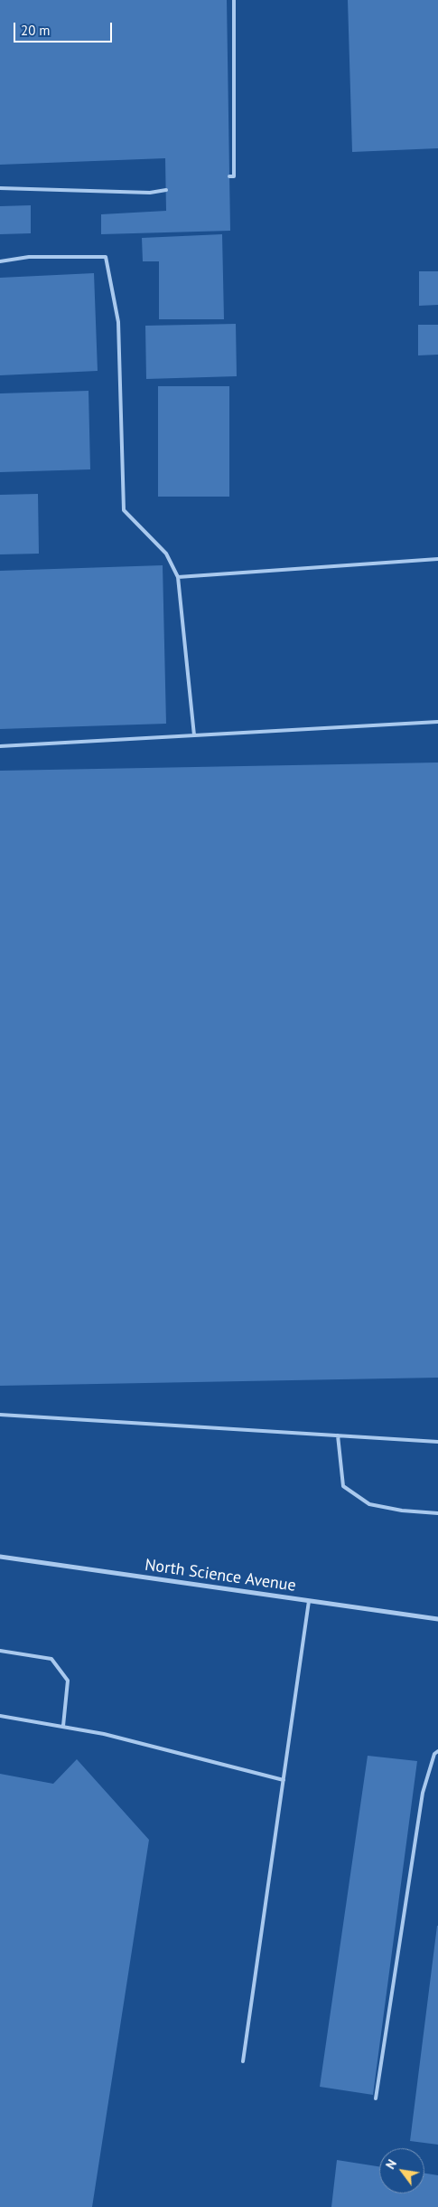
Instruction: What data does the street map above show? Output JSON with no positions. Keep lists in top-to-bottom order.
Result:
{
  "streets": {
    "street": ["North Science Avenue"]
  },
  "scale_bar": "20 m",
  "north": "top left"
}
